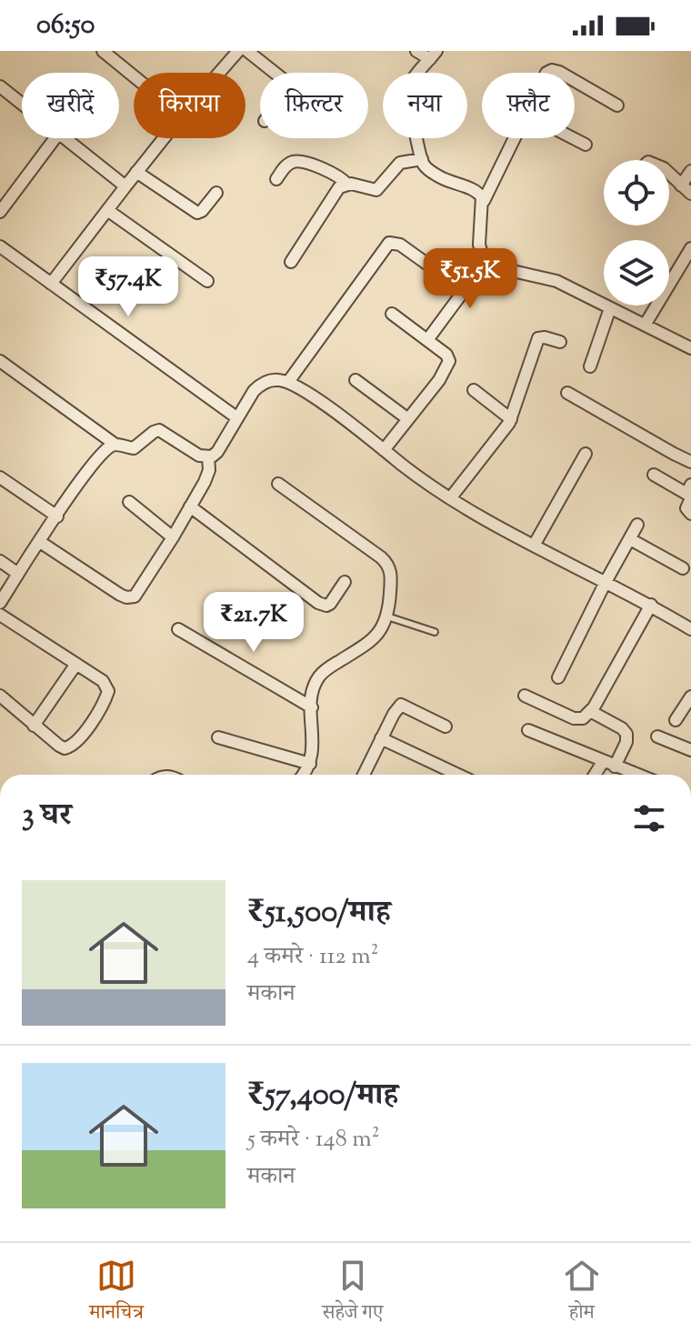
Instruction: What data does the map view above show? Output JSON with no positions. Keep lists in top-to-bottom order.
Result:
{
  "page": {
    "status": "06:50",
    "chip": [
      "खरीदें",
      "किराया",
      "फ़िल्टर",
      "नया",
      "फ़्लैट"
    ],
    "price": ["₹51.5K", "₹57.4K", "₹21.7K"],
    "heading": "3 घर",
    "list": [
      {
        "name": "₹51,500/माह",
        "note": "4 कमरे · 112 m² · मकान"
      },
      {
        "name": "₹57,400/माह",
        "note": "5 कमरे · 148 m² · मकान"
      }
    ],
    "tabs": ["मानचित्र", "सहेजे गए", "होम"]
  }
}
